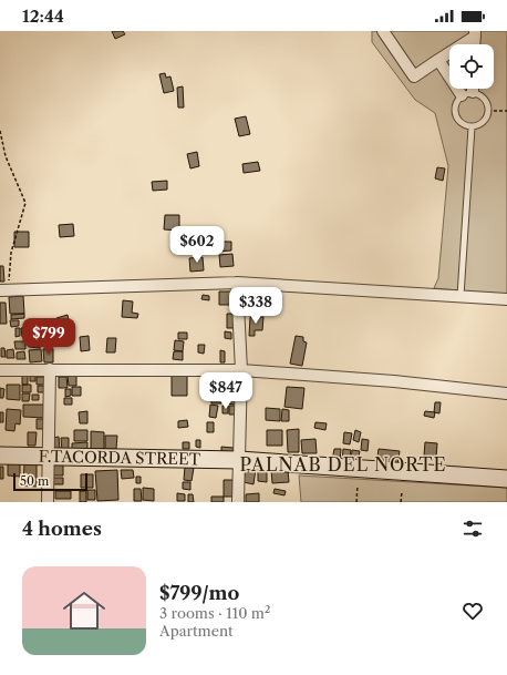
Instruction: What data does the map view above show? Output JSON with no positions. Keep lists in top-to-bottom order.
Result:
{
  "streets": {
    "street": ["F.TACORDA STREET"]
  },
  "districts": ["PALNAB DEL NORTE"],
  "scale_bar": "50 m",
  "page": {
    "status": "12:44",
    "price": [
      "$602",
      "$338",
      "$799",
      "$847"
    ],
    "scale": "50 m",
    "heading": "4 homes",
    "list": [
      {
        "name": "$799/mo",
        "note": "3 rooms · 110 m² · Apartment"
      }
    ]
  }
}
